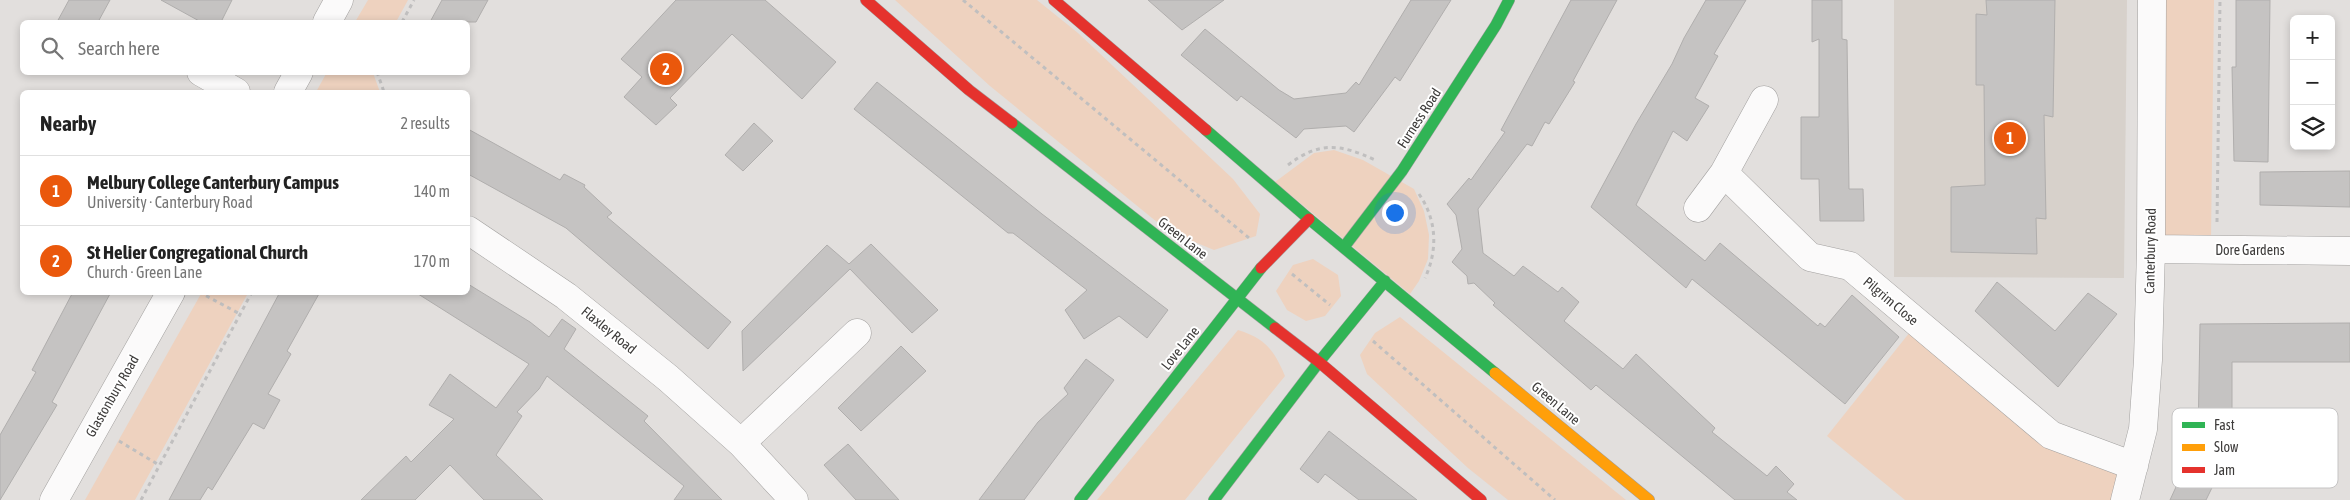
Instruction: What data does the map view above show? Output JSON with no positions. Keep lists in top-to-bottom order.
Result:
{
  "streets": {
    "main road": ["Furness Road", "Green Lane", "Love Lane"],
    "street": [
      "Dore Gardens",
      "Canterbury Road",
      "Pilgrim Close",
      "Flaxley Road",
      "Glastonbury Road"
    ]
  },
  "crossings": [
    ["Furness Road", "Green Lane"],
    ["Green Lane", "Love Lane"],
    ["Dore Gardens", "Canterbury Road"],
    ["Canterbury Road", "Pilgrim Close"]
  ],
  "legend": ["Fast", "Slow", "Jam"],
  "page": {
    "map_buttons": ["+", "−"],
    "search": "Search here",
    "pins": ["2", "1"],
    "heading": ["Nearby", "2 results"],
    "list": [
      {
        "mark": "1",
        "name": "Melbury College Canterbury Campus",
        "note": "University · Canterbury Road",
        "value": "140 m"
      },
      {
        "mark": "2",
        "name": "St Helier Congregational Church",
        "note": "Church · Green Lane",
        "value": "170 m"
      }
    ]
  }
}
